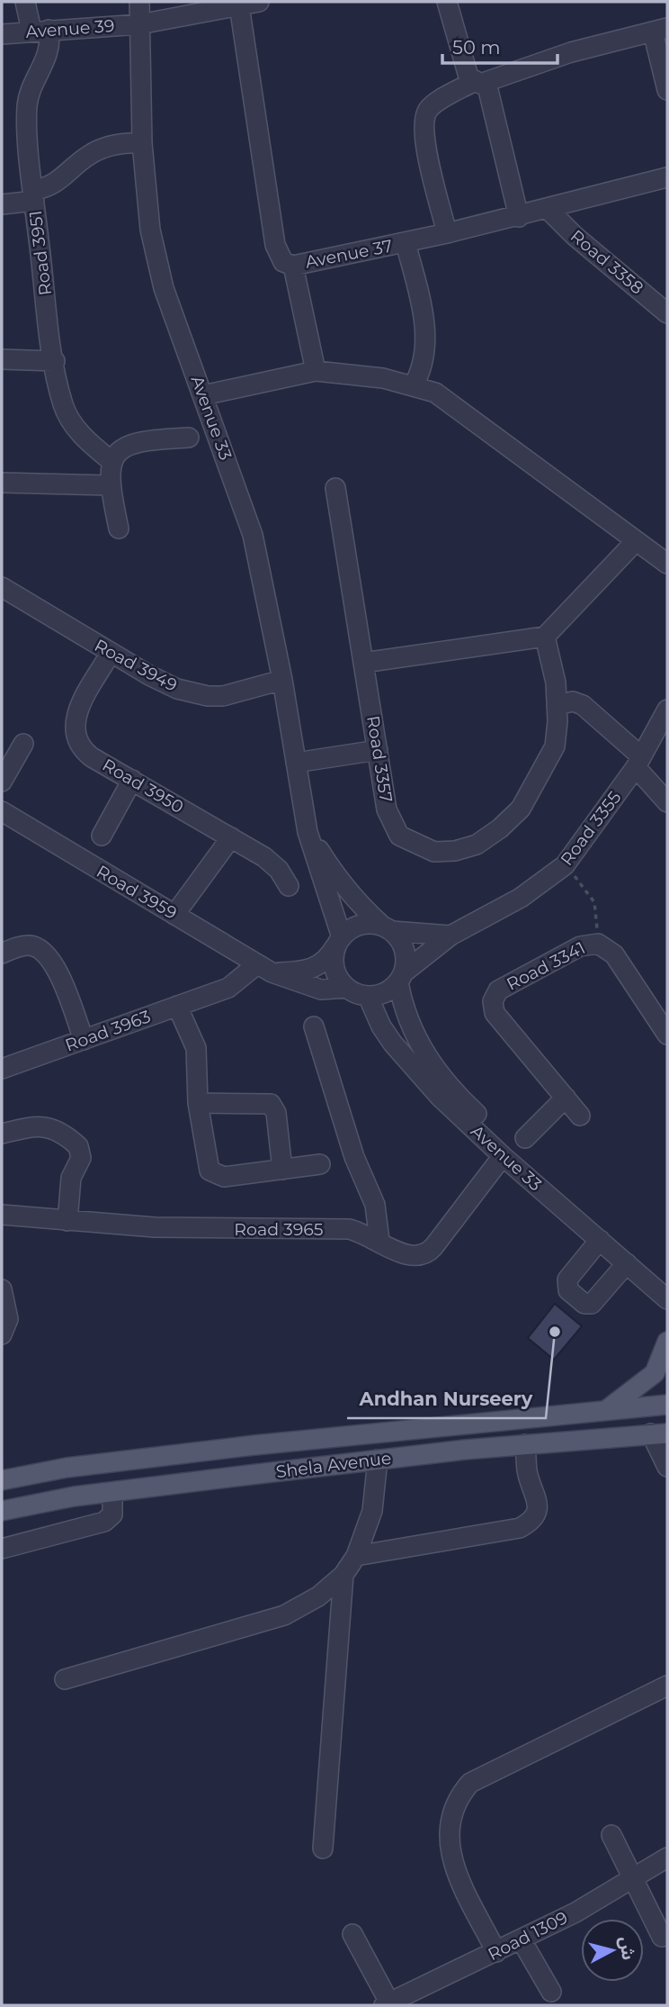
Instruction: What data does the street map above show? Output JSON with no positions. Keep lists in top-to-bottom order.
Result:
{
  "streets": {
    "main road": ["Shela Avenue"],
    "street": [
      "Avenue 39",
      "Road 3951",
      "Avenue 37",
      "Road 3358",
      "Avenue 33",
      "Road 3949",
      "Road 3357",
      "Road 3950",
      "Road 3355",
      "Road 3959",
      "Road 3341",
      "Road 3963",
      "Road 3965",
      "Road 1309"
    ]
  },
  "crossings": [
    ["Avenue 39", "Road 3951"],
    ["Avenue 39", "Avenue 37"],
    ["Avenue 39", "Avenue 33"],
    ["Avenue 37", "Road 3358"],
    ["Avenue 33", "Road 3949"],
    ["Avenue 33", "Road 3355"],
    ["Avenue 33", "Road 3959"],
    ["Avenue 33", "Road 3965"],
    ["Road 3949", "Road 3950"],
    ["Road 3355", "Road 3959"],
    ["Road 3959", "Road 3963"]
  ],
  "places": ["Andhan Nurseery"],
  "scale_bar": "50 m",
  "north": "right"
}
